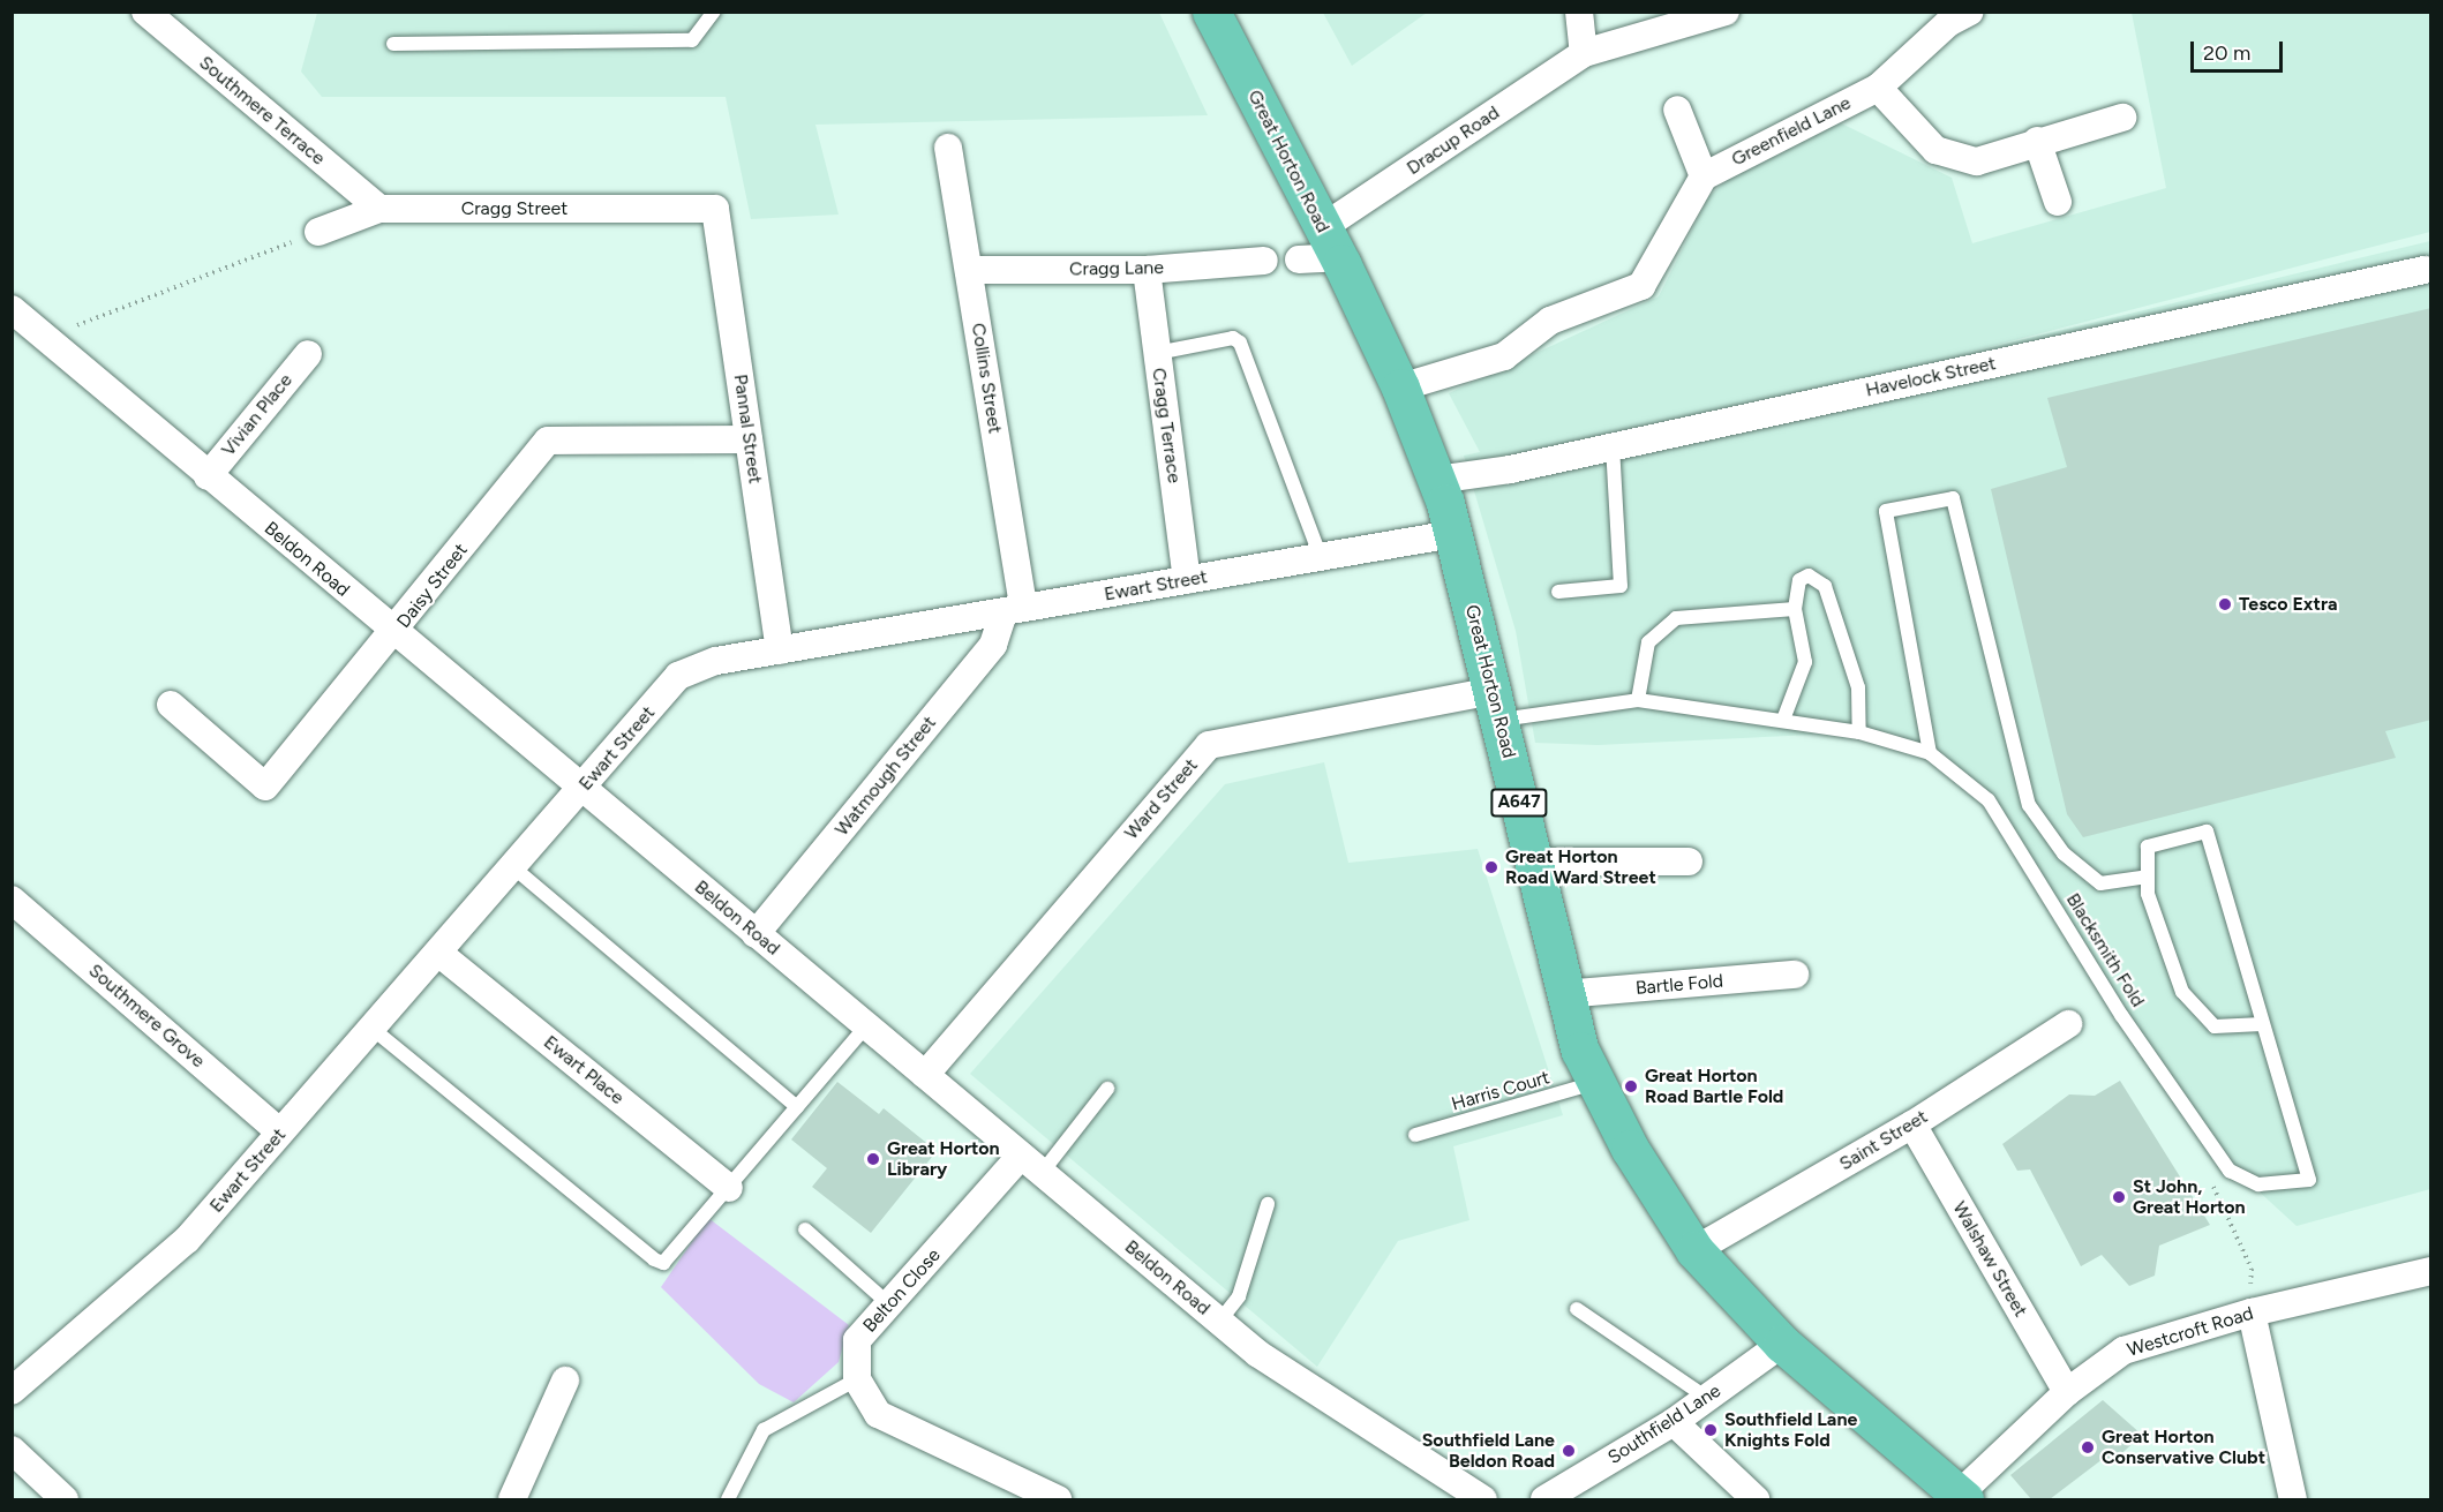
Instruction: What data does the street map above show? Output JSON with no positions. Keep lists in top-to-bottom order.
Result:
{
  "streets": {
    "main road": ["Great Horton Road", "A647"],
    "street": [
      "Southmere Terrace",
      "Greenfield Lane",
      "Dracup Road",
      "Cragg Street",
      "Cragg Lane",
      "Havelock Street",
      "Collins Street",
      "Vivian Place",
      "Cragg Terrace",
      "Pannal Street",
      "Beldon Road",
      "Daisy Street",
      "Ewart Street",
      "Watmough Street",
      "Ward Street",
      "Bartle Fold",
      "Southmere Grove",
      "Ewart Place",
      "Saint Street",
      "Walshaw Street",
      "Belton Close",
      "Westcroft Road",
      "Southfield Lane"
    ],
    "lane": ["Blacksmith Fold", "Harris Court"]
  },
  "crossings": [
    ["Southmere Terrace", "Cragg Street"],
    ["Dracup Road", "Great Horton Road"],
    ["Great Horton Road", "Havelock Street"],
    ["Great Horton Road", "Ewart Street"],
    ["Great Horton Road", "Ward Street"],
    ["Great Horton Road", "Blacksmith Fold"],
    ["Great Horton Road", "Bartle Fold"],
    ["Great Horton Road", "Harris Court"],
    ["Great Horton Road", "Saint Street"],
    ["Great Horton Road", "Westcroft Road"],
    ["Great Horton Road", "Southfield Lane"],
    ["Cragg Street", "Pannal Street"],
    ["Cragg Lane", "Collins Street"],
    ["Cragg Lane", "Cragg Terrace"],
    ["Collins Street", "Ewart Street"],
    ["Collins Street", "Watmough Street"],
    ["Vivian Place", "Beldon Road"],
    ["Cragg Terrace", "Ewart Street"],
    ["Pannal Street", "Daisy Street"],
    ["Pannal Street", "Ewart Street"],
    ["Beldon Road", "Daisy Street"],
    ["Beldon Road", "Ewart Street"],
    ["Beldon Road", "Watmough Street"],
    ["Beldon Road", "Ward Street"],
    ["Beldon Road", "Belton Close"],
    ["Ewart Street", "Watmough Street"],
    ["Ewart Street", "Southmere Grove"],
    ["Ewart Street", "Ewart Place"],
    ["Ward Street", "Blacksmith Fold"],
    ["Saint Street", "Walshaw Street"],
    ["Walshaw Street", "Westcroft Road"]
  ],
  "places": [
    "Tesco Extra",
    "Great Horton Road Ward Street",
    "Great Horton Road Bartle Fold",
    "Great Horton Library",
    "St John, Great Horton",
    "Southfield Lane Knights Fold",
    "Great Horton Conservative Clubt",
    "Southfield Lane Beldon Road"
  ],
  "scale_bar": "20 m"
}
